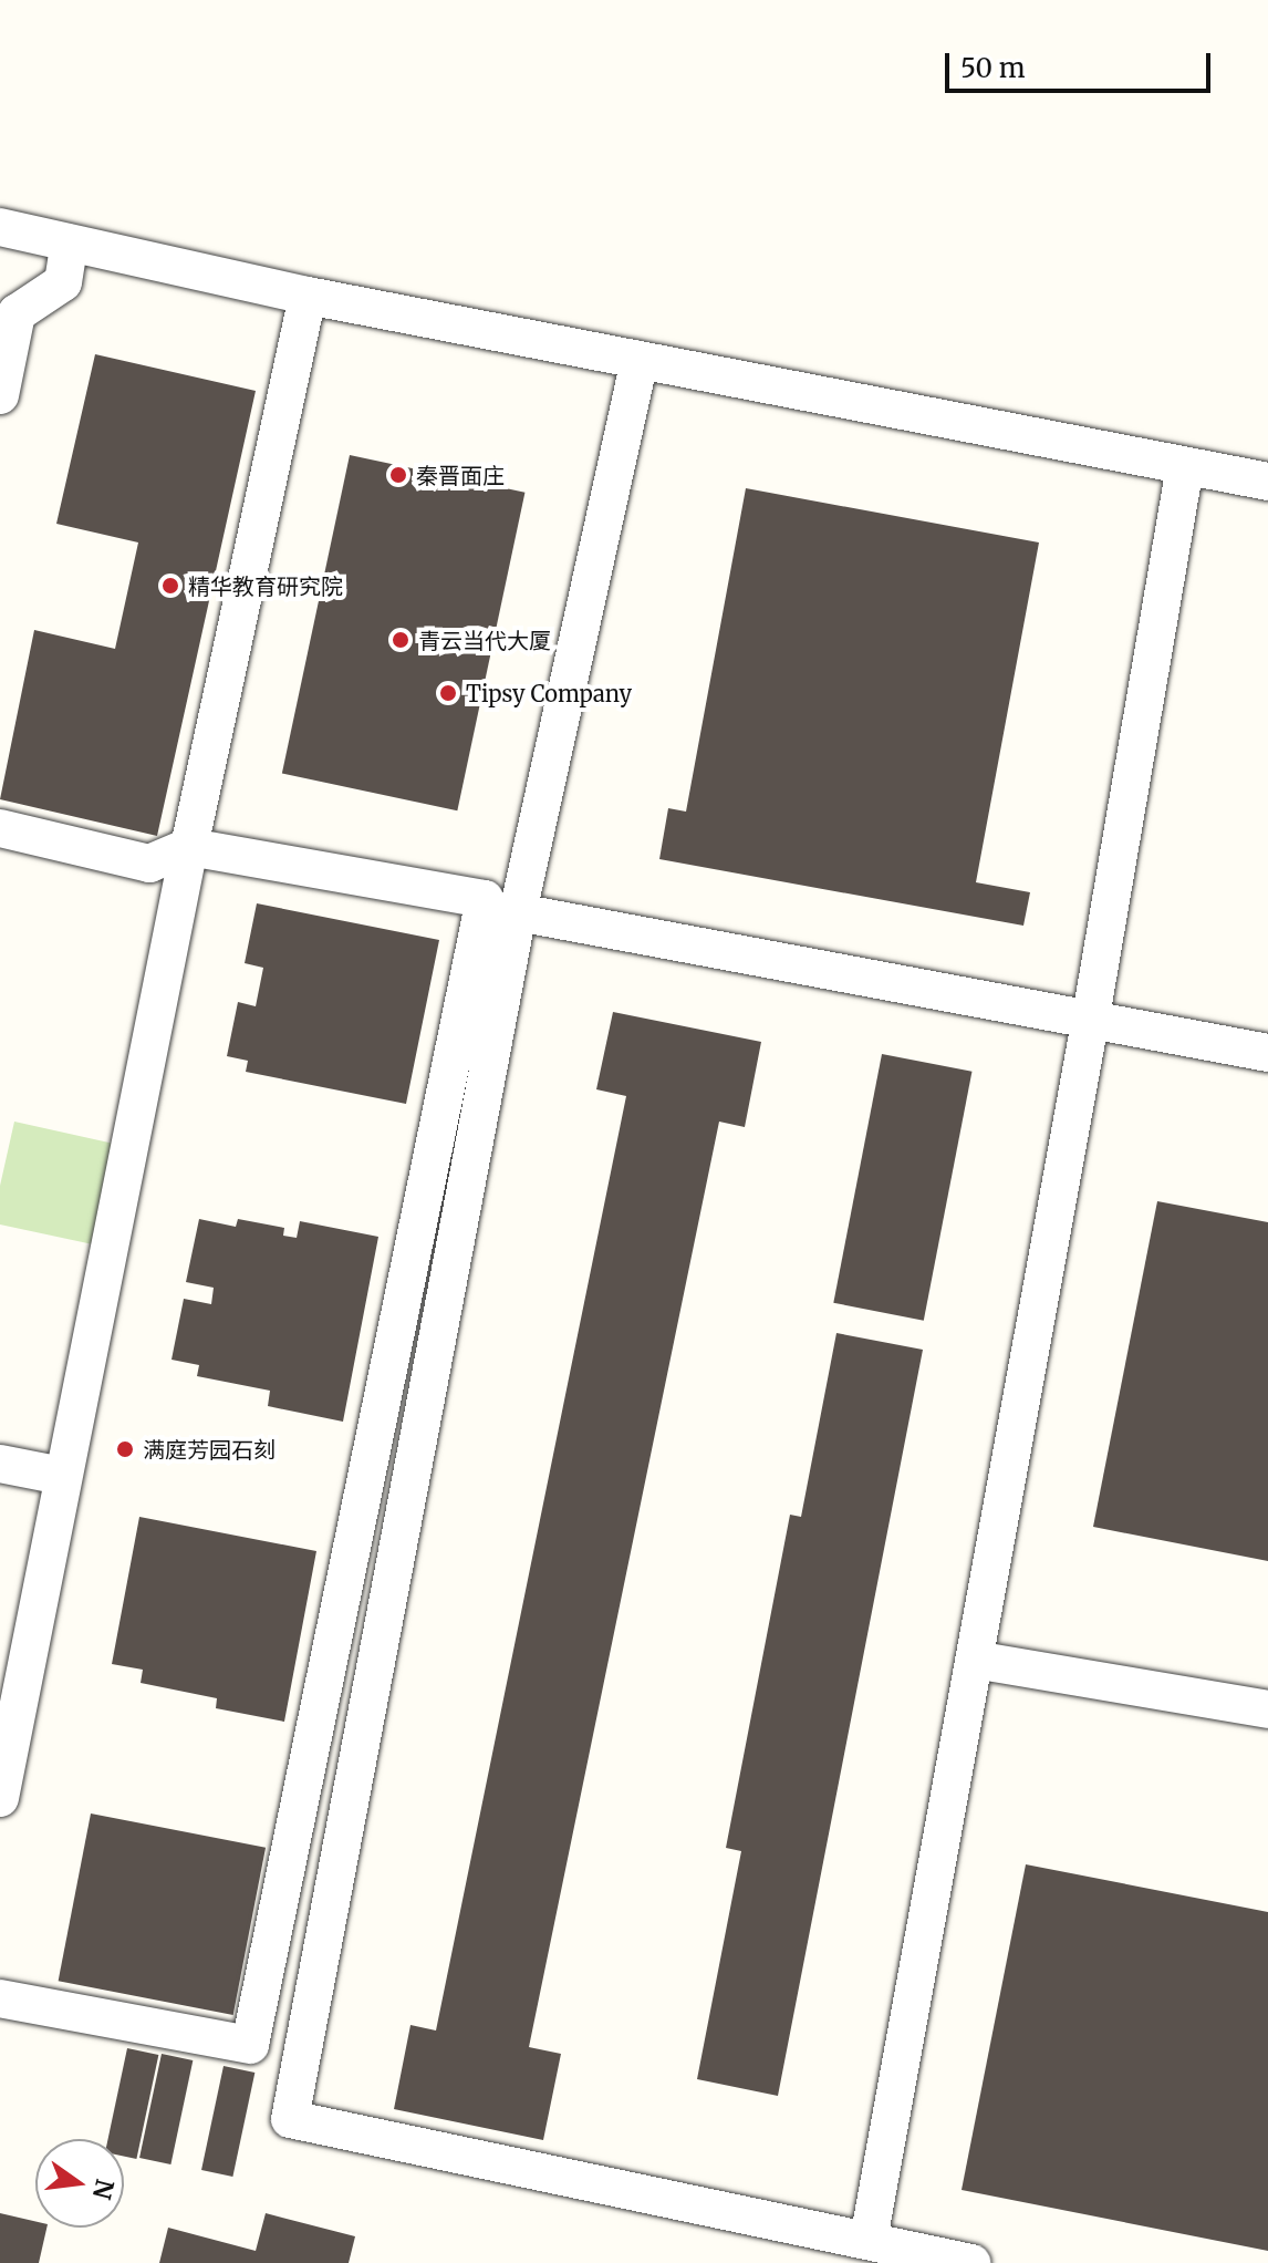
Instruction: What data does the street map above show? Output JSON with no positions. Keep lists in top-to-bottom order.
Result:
{
  "places": [
    "秦晋面庄",
    "精华教育研究院",
    "青云当代大厦",
    "Tipsy Company",
    "满庭芳园石刻"
  ],
  "scale_bar": "50 m",
  "north": "right"
}
